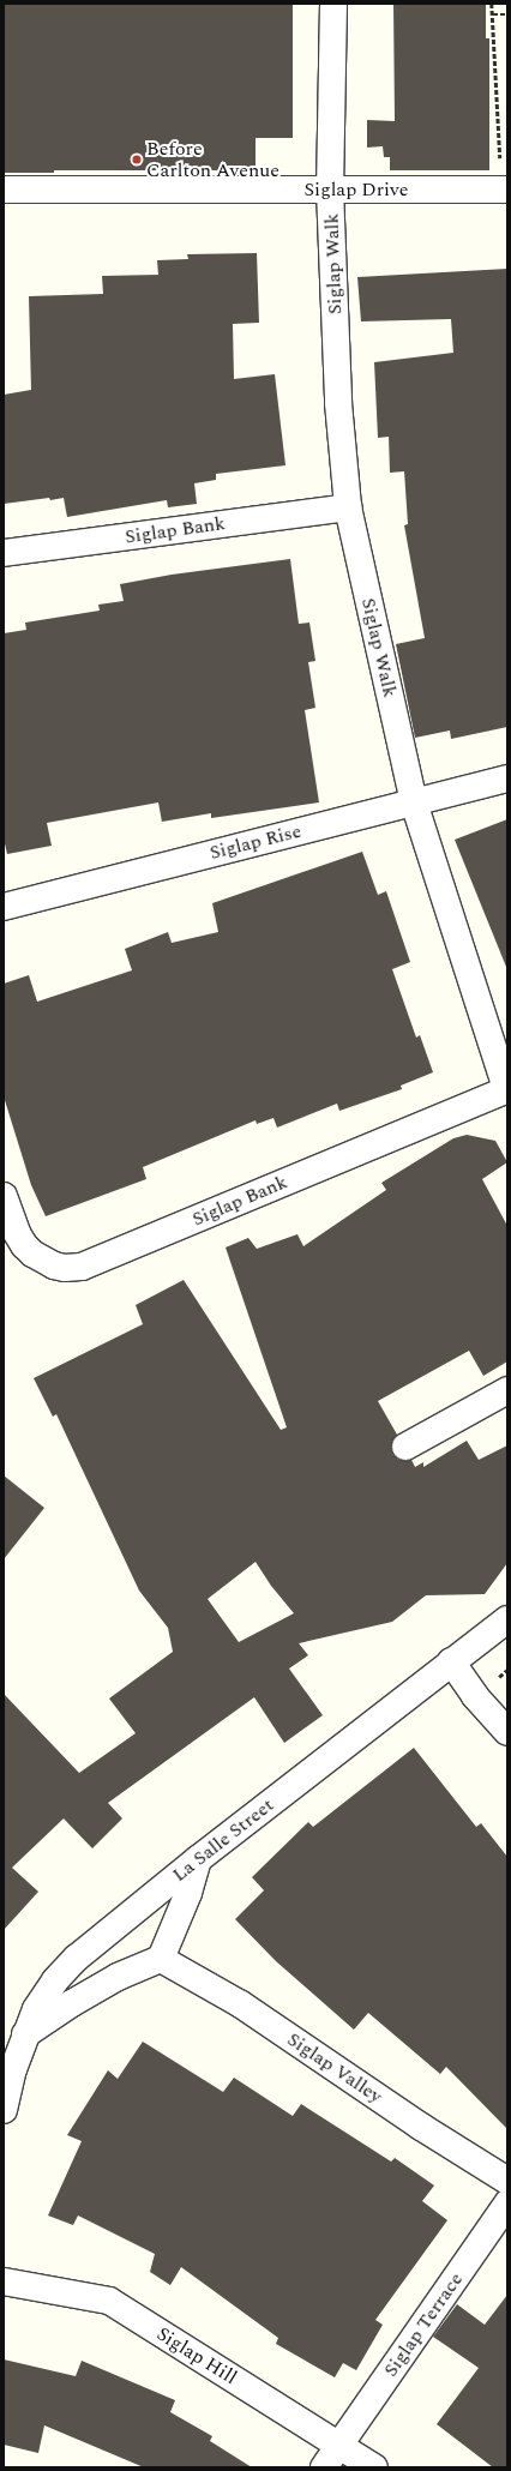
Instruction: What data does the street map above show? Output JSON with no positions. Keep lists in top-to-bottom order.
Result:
{
  "streets": {
    "street": [
      "Siglap Drive",
      "Siglap Walk",
      "Siglap Bank",
      "Siglap Rise",
      "La Salle Street",
      "Siglap Valley",
      "Siglap Terrace",
      "Siglap Hill"
    ]
  },
  "crossings": [
    ["Siglap Drive", "Siglap Walk"],
    ["Siglap Walk", "Siglap Bank"],
    ["Siglap Walk", "Siglap Rise"],
    ["Siglap Terrace", "Siglap Hill"]
  ],
  "places": ["Before Carlton Avenue"]
}
